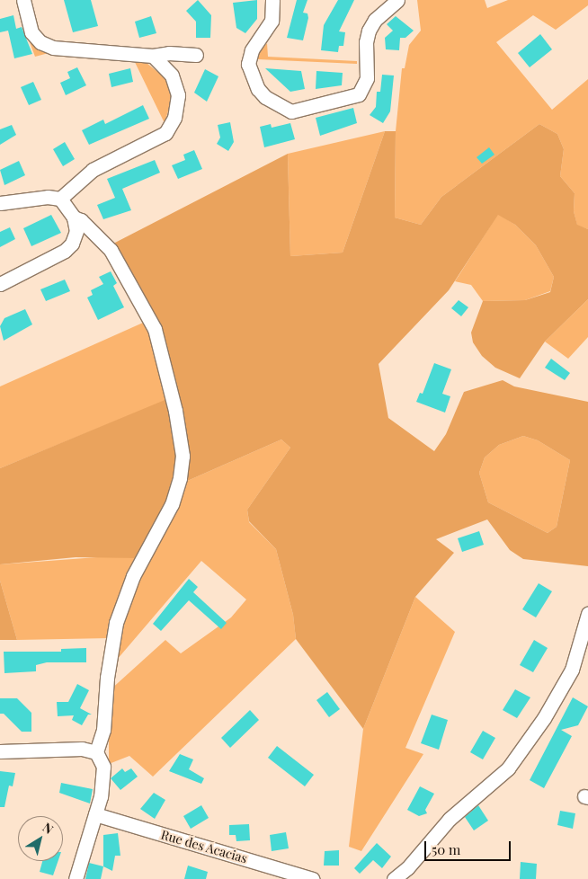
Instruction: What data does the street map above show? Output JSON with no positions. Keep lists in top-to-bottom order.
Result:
{
  "streets": {
    "street": ["Rue des Acacias"]
  },
  "scale_bar": "50 m",
  "north": "top right"
}
